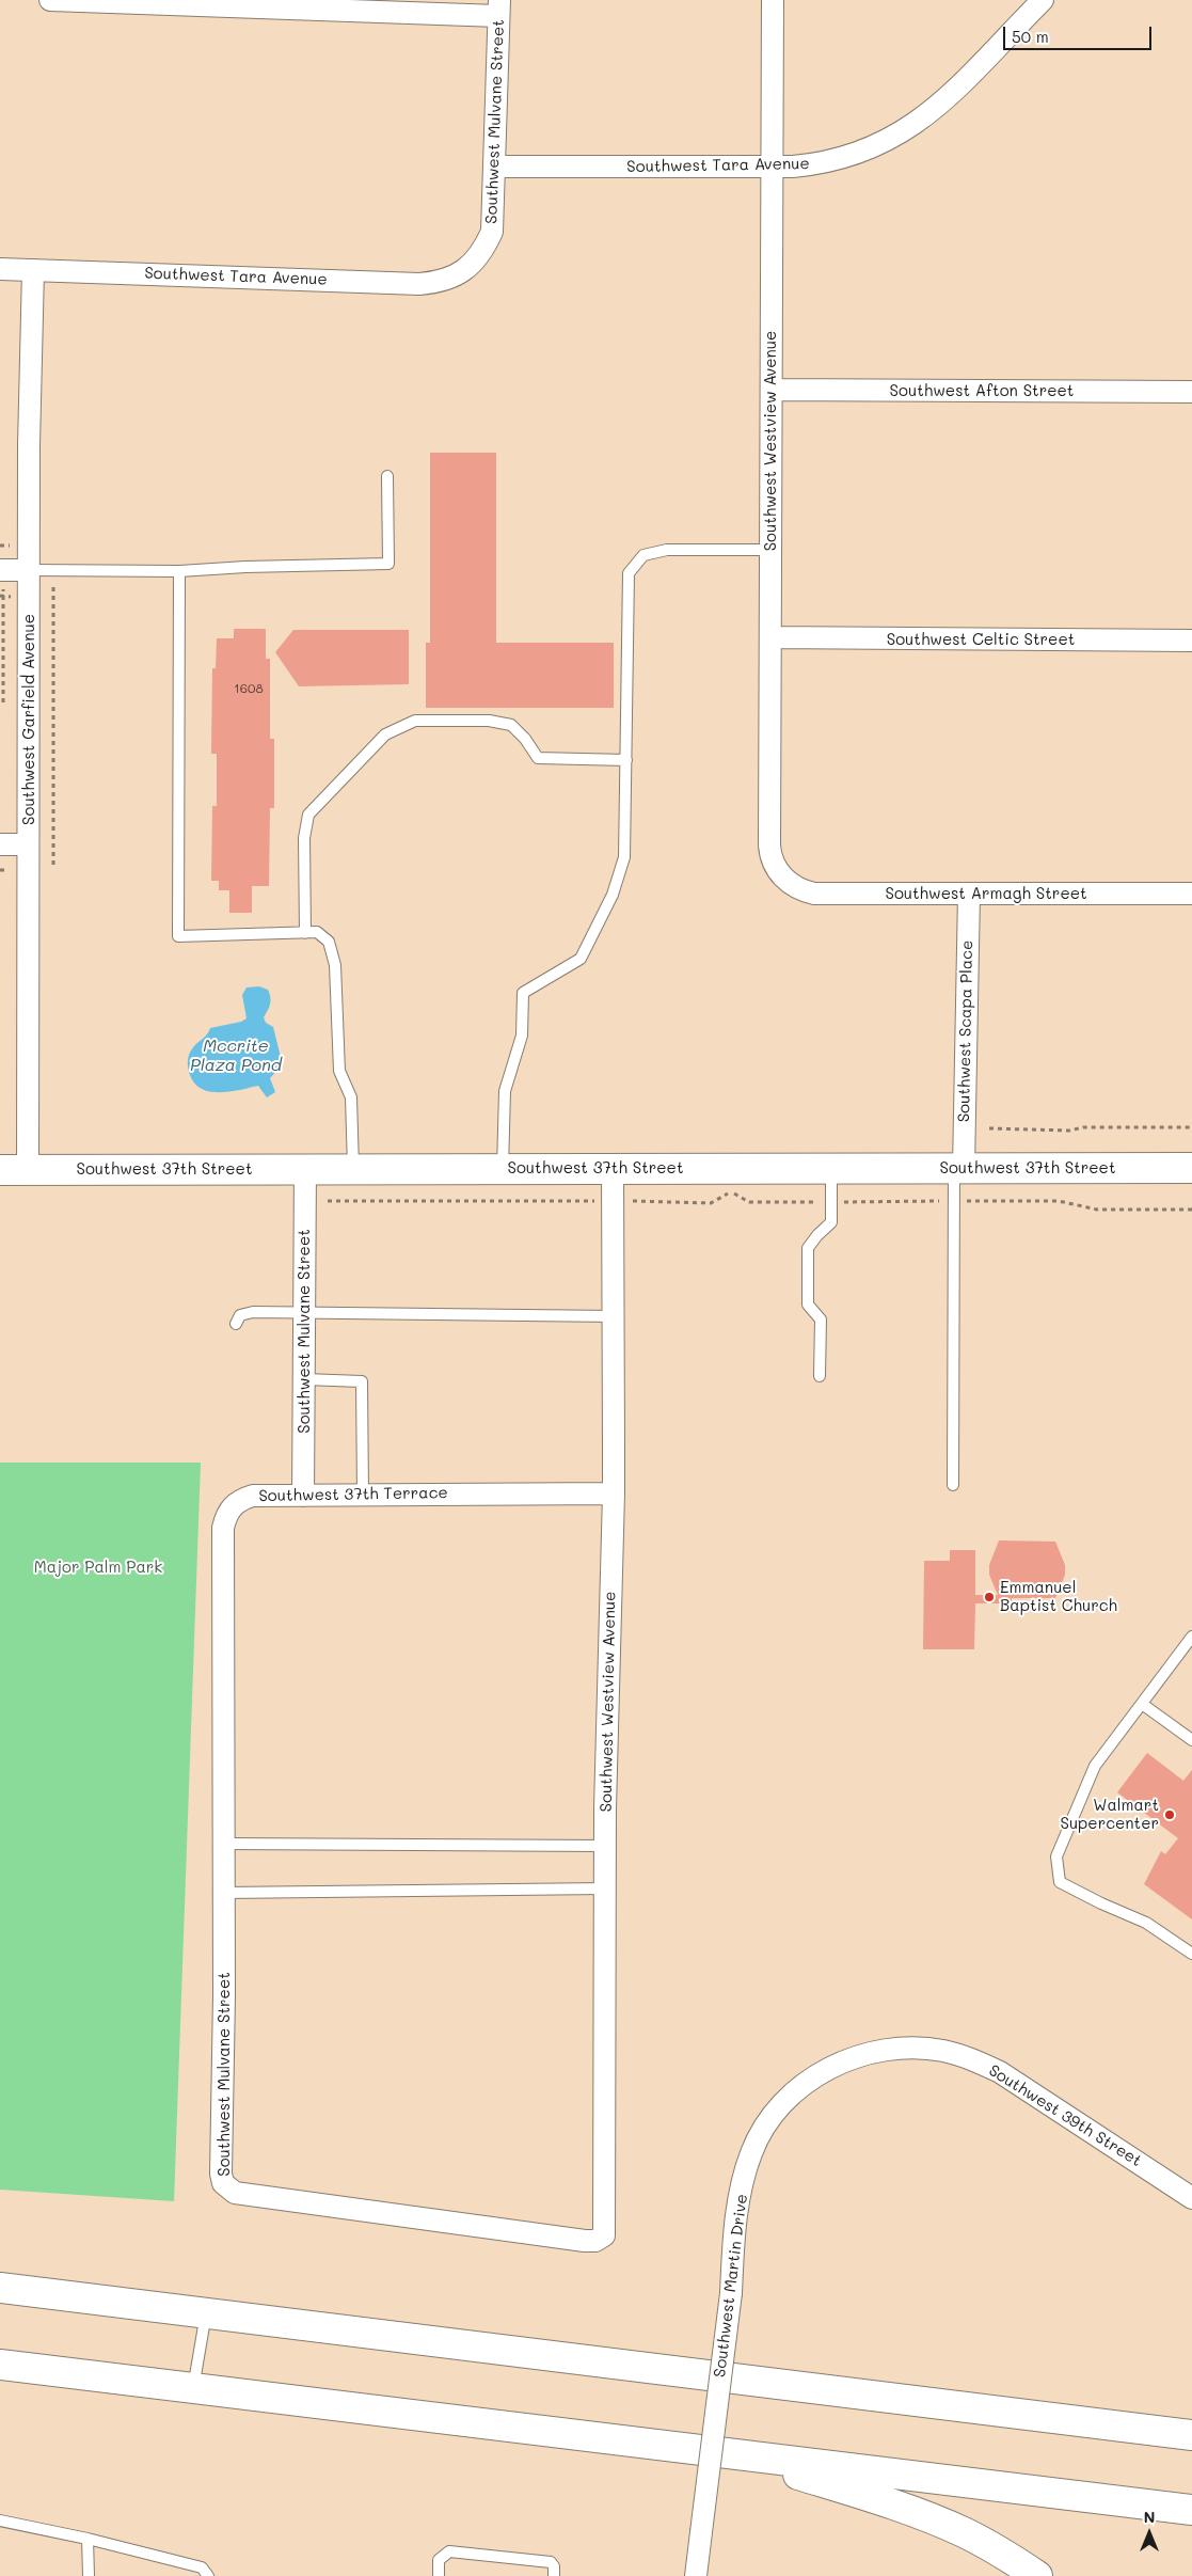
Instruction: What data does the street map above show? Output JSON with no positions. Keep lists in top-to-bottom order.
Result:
{
  "streets": {
    "main road": ["Southwest 37th Street"],
    "street": [
      "Southwest Mulvane Street",
      "Southwest Tara Avenue",
      "Southwest Afton Street",
      "Southwest Westview Avenue",
      "Southwest Celtic Street",
      "Southwest Garfield Avenue",
      "Southwest Armagh Street",
      "Southwest Scapa Place",
      "Southwest 37th Terrace",
      "Southwest 39th Street",
      "Southwest Martin Drive"
    ]
  },
  "crossings": [
    ["Southwest Mulvane Street", "Southwest Tara Avenue"],
    ["Southwest Mulvane Street", "Southwest Westview Avenue"],
    ["Southwest Mulvane Street", "Southwest 37th Street"],
    ["Southwest Mulvane Street", "Southwest 37th Terrace"],
    ["Southwest Tara Avenue", "Southwest Westview Avenue"],
    ["Southwest Tara Avenue", "Southwest Garfield Avenue"],
    ["Southwest Afton Street", "Southwest Westview Avenue"],
    ["Southwest Westview Avenue", "Southwest Celtic Street"],
    ["Southwest Westview Avenue", "Southwest Armagh Street"],
    ["Southwest Westview Avenue", "Southwest 37th Street"],
    ["Southwest Westview Avenue", "Southwest 37th Terrace"],
    ["Southwest Garfield Avenue", "Southwest 37th Street"],
    ["Southwest Armagh Street", "Southwest Scapa Place"],
    ["Southwest Scapa Place", "Southwest 37th Street"],
    ["Southwest 39th Street", "Southwest Martin Drive"]
  ],
  "water": ["Mccrite Plaza Pond"],
  "parks": ["Major Palm Park"],
  "places": ["Emmanuel Baptist Church", "Walmart Supercenter"],
  "house_numbers": ["1608"],
  "scale_bar": "50 m",
  "north": "top"
}
